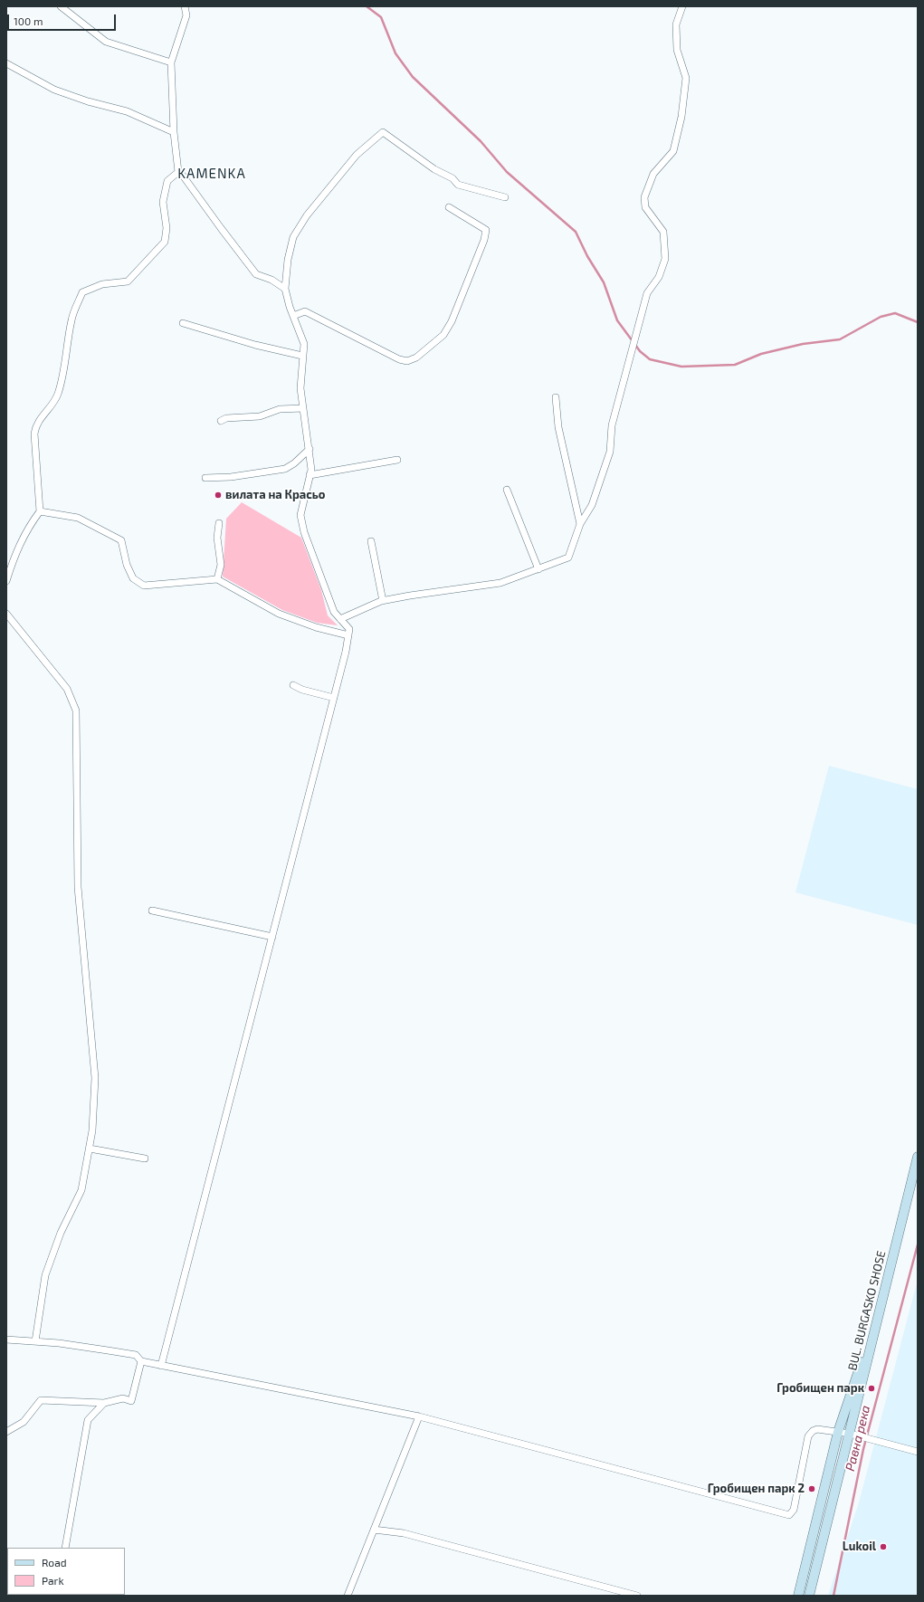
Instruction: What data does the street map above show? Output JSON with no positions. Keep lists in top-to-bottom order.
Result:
{
  "streets": {
    "main road": ["BUL. BURGASKO SHOSE"]
  },
  "districts": ["KAMENKA"],
  "water": ["Равна река"],
  "places": [
    "вилата на Красьо",
    "Гробищен парк",
    "Гробищен парк 2",
    "Lukoil"
  ],
  "legend": ["Road", "Park"],
  "scale_bar": "100 m"
}
